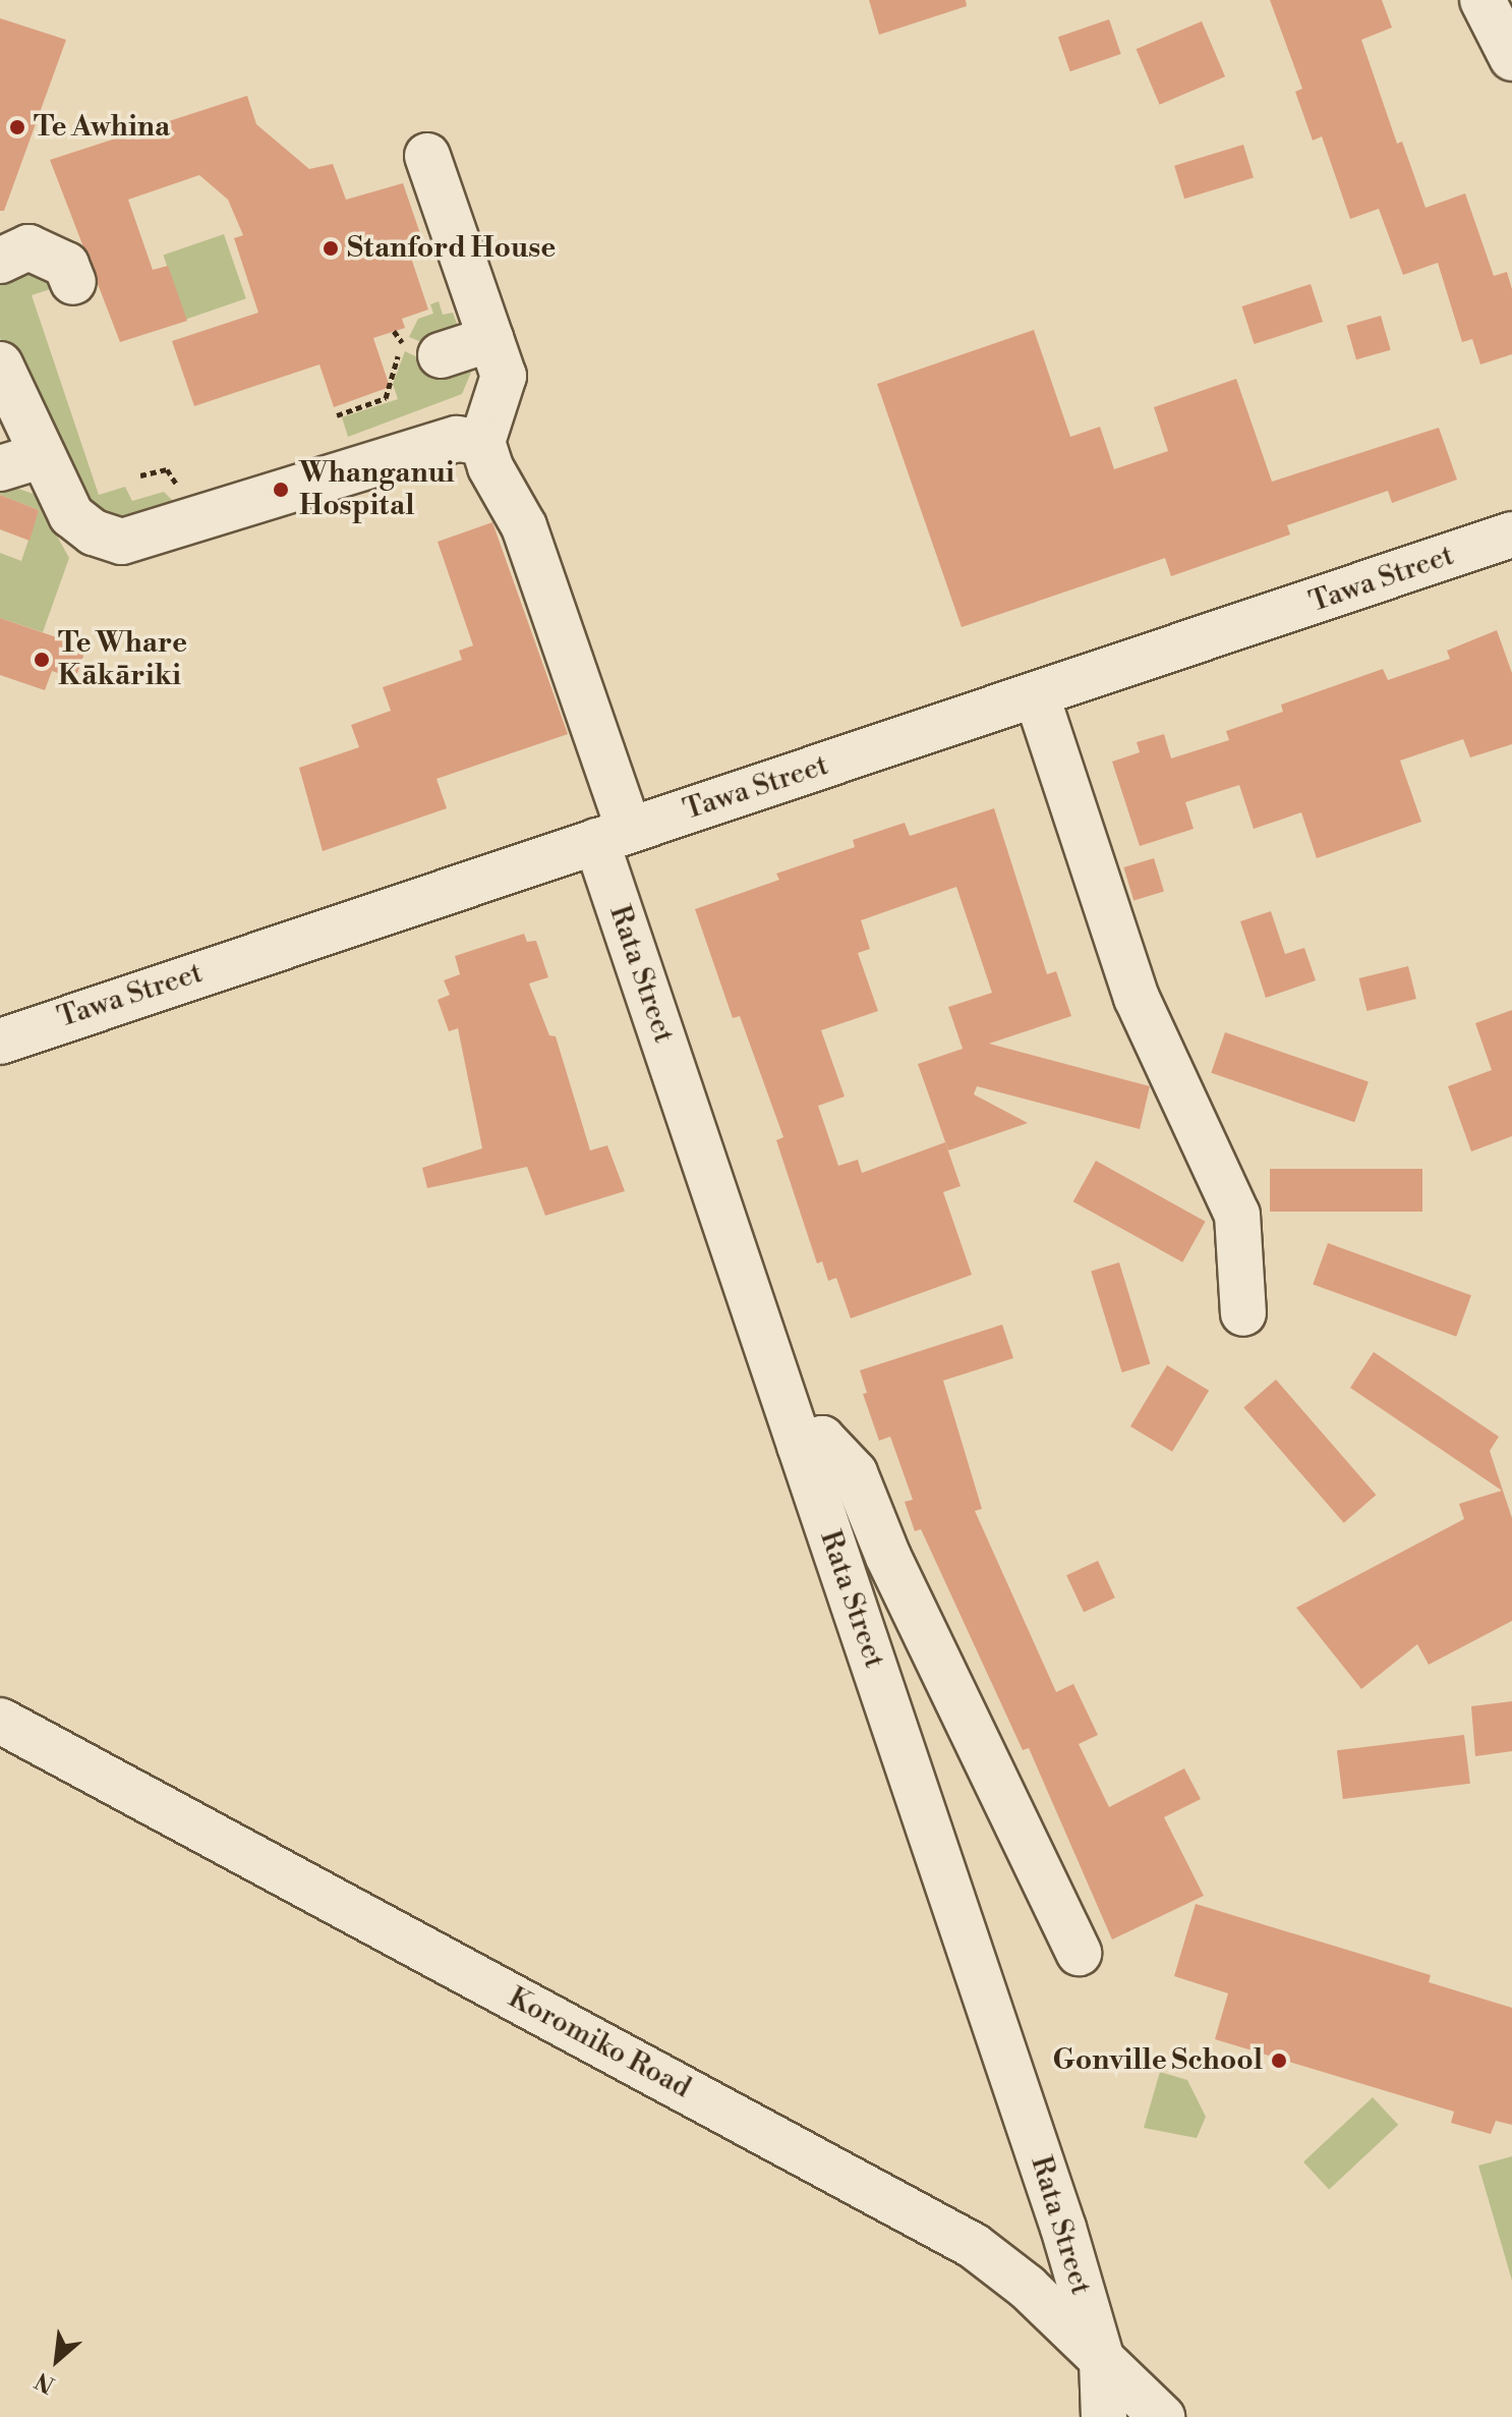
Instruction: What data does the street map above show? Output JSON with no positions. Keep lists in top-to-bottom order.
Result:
{
  "streets": {
    "street": ["Tawa Street", "Rata Street", "Koromiko Road"]
  },
  "crossings": [
    ["Tawa Street", "Rata Street"],
    ["Rata Street", "Koromiko Road"]
  ],
  "places": [
    "Te Awhina",
    "Stanford House",
    "Whanganui Hospital",
    "Te Whare Kākāriki",
    "Gonville School"
  ],
  "north": "bottom left"
}
